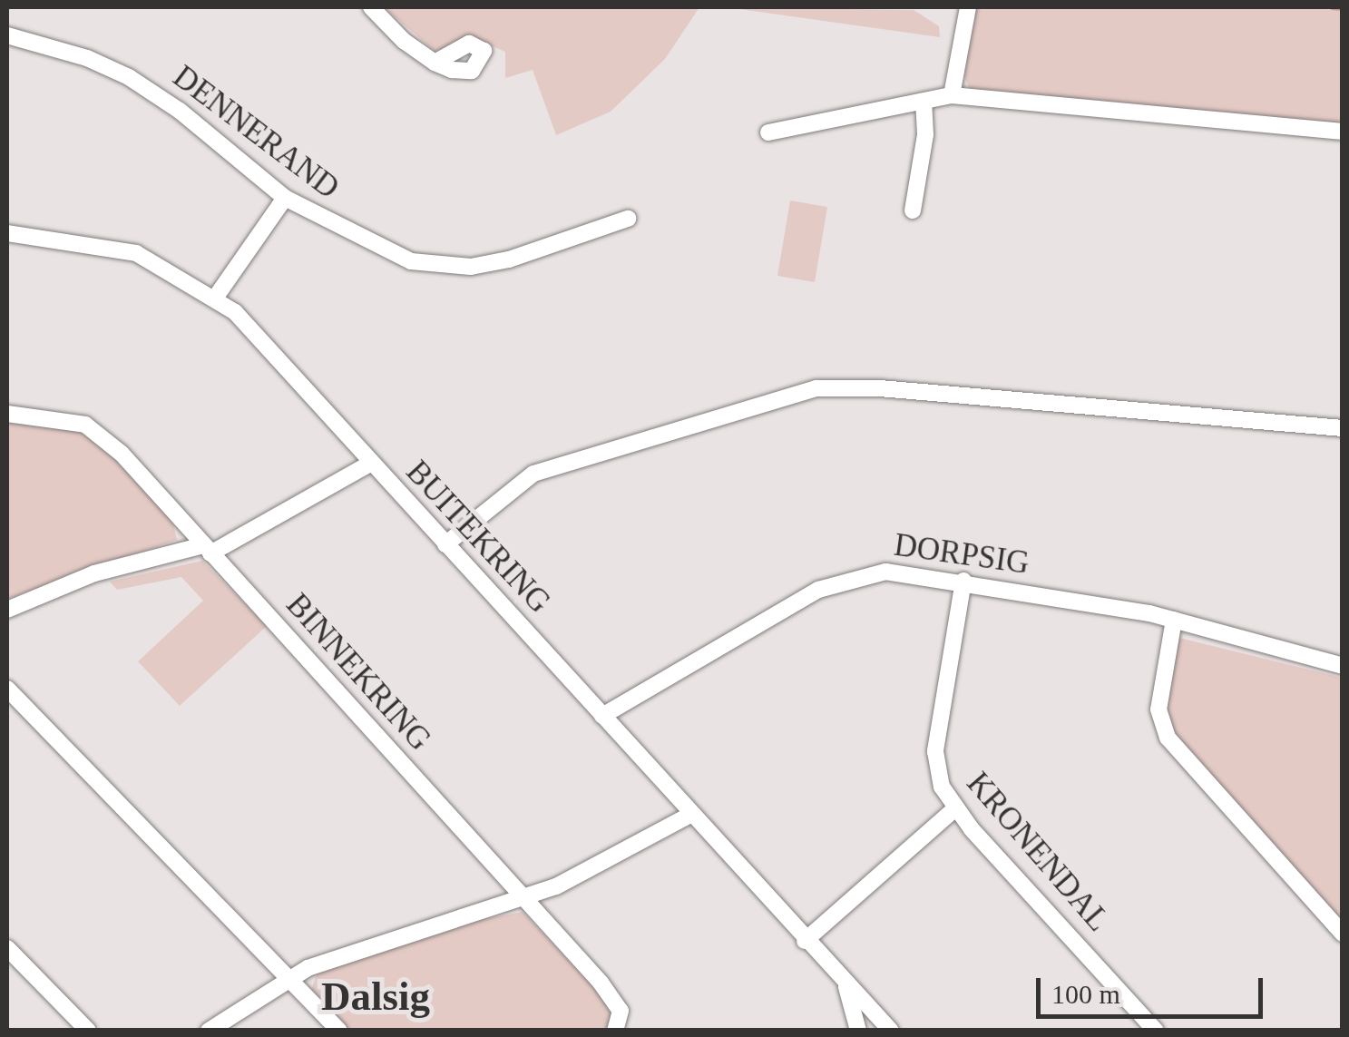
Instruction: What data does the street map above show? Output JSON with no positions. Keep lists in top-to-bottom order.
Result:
{
  "streets": {
    "street": [
      "DENNERAND",
      "BUITEKRING",
      "DORPSIG",
      "BINNEKRING",
      "KRONENDAL"
    ]
  },
  "crossings": [
    ["BUITEKRING", "DORPSIG"],
    ["DORPSIG", "KRONENDAL"]
  ],
  "districts": ["Dalsig"],
  "scale_bar": "100 m"
}
